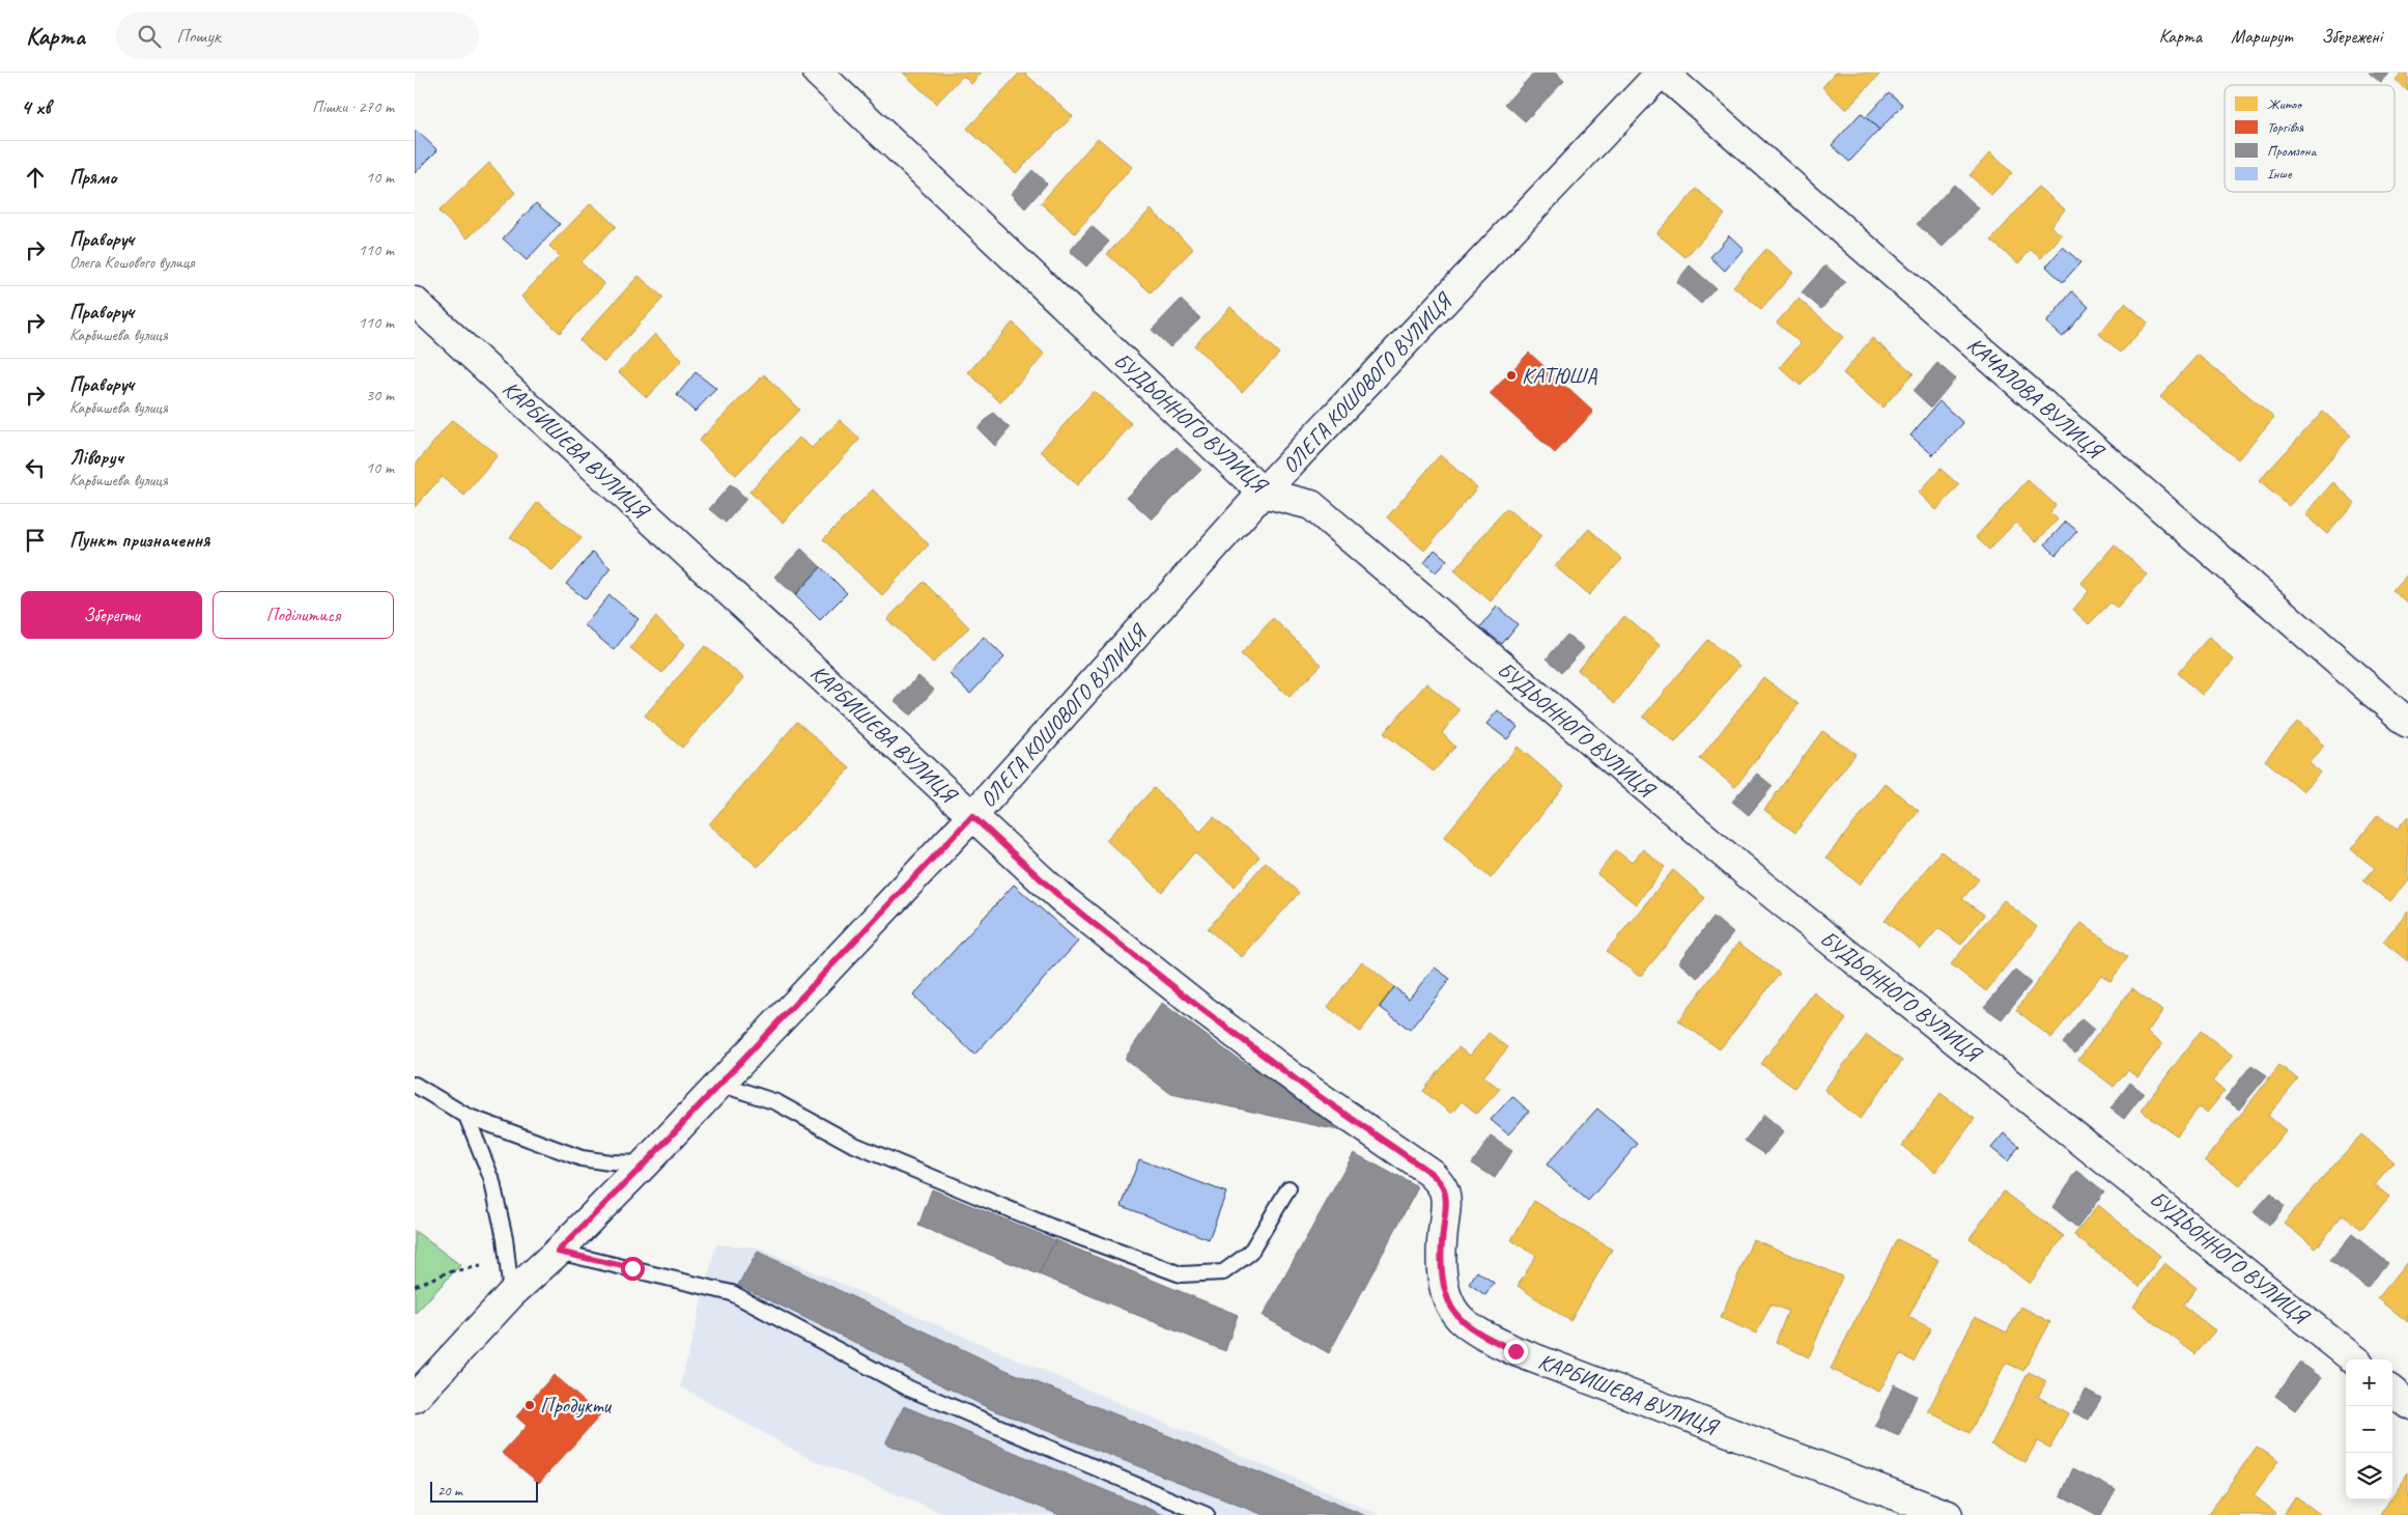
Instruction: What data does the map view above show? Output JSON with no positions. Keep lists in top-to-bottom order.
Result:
{
  "streets": {
    "street": [
      "ОЛЕГА КОШОВОГО ВУЛИЦЯ",
      "КАЧАЛОВА ВУЛИЦЯ",
      "БУДЬОННОГО ВУЛИЦЯ",
      "КАРБИШЕВА ВУЛИЦЯ"
    ]
  },
  "crossings": [
    ["ОЛЕГА КОШОВОГО ВУЛИЦЯ", "КАЧАЛОВА ВУЛИЦЯ"],
    ["ОЛЕГА КОШОВОГО ВУЛИЦЯ", "БУДЬОННОГО ВУЛИЦЯ"],
    ["ОЛЕГА КОШОВОГО ВУЛИЦЯ", "КАРБИШЕВА ВУЛИЦЯ"]
  ],
  "places": ["КАТЮША", "Продукти"],
  "legend": [
    "Житло",
    "Торгівля",
    "Промзона",
    "Інше"
  ],
  "scale_bar": "20 m",
  "page": {
    "header": "Карта",
    "search": "Пошук",
    "nav": ["Карта", "Маршрут", "Збережені"],
    "heading": ["4 хв", "Пішки · 270 m"],
    "list": [
      ["Прямо", "10 m"],
      ["Праворуч", "Олега Кошового вулиця", "110 m"],
      ["Праворуч", "Карбишева вулиця", "110 m"],
      ["Праворуч", "Карбишева вулиця", "30 m"],
      ["Ліворуч", "Карбишева вулиця", "10 m"],
      "Пункт призначення"
    ],
    "buttons": ["Зберегти", "Поділитися"],
    "map_buttons": ["+", "−"],
    "scale": "20 m"
  }
}
